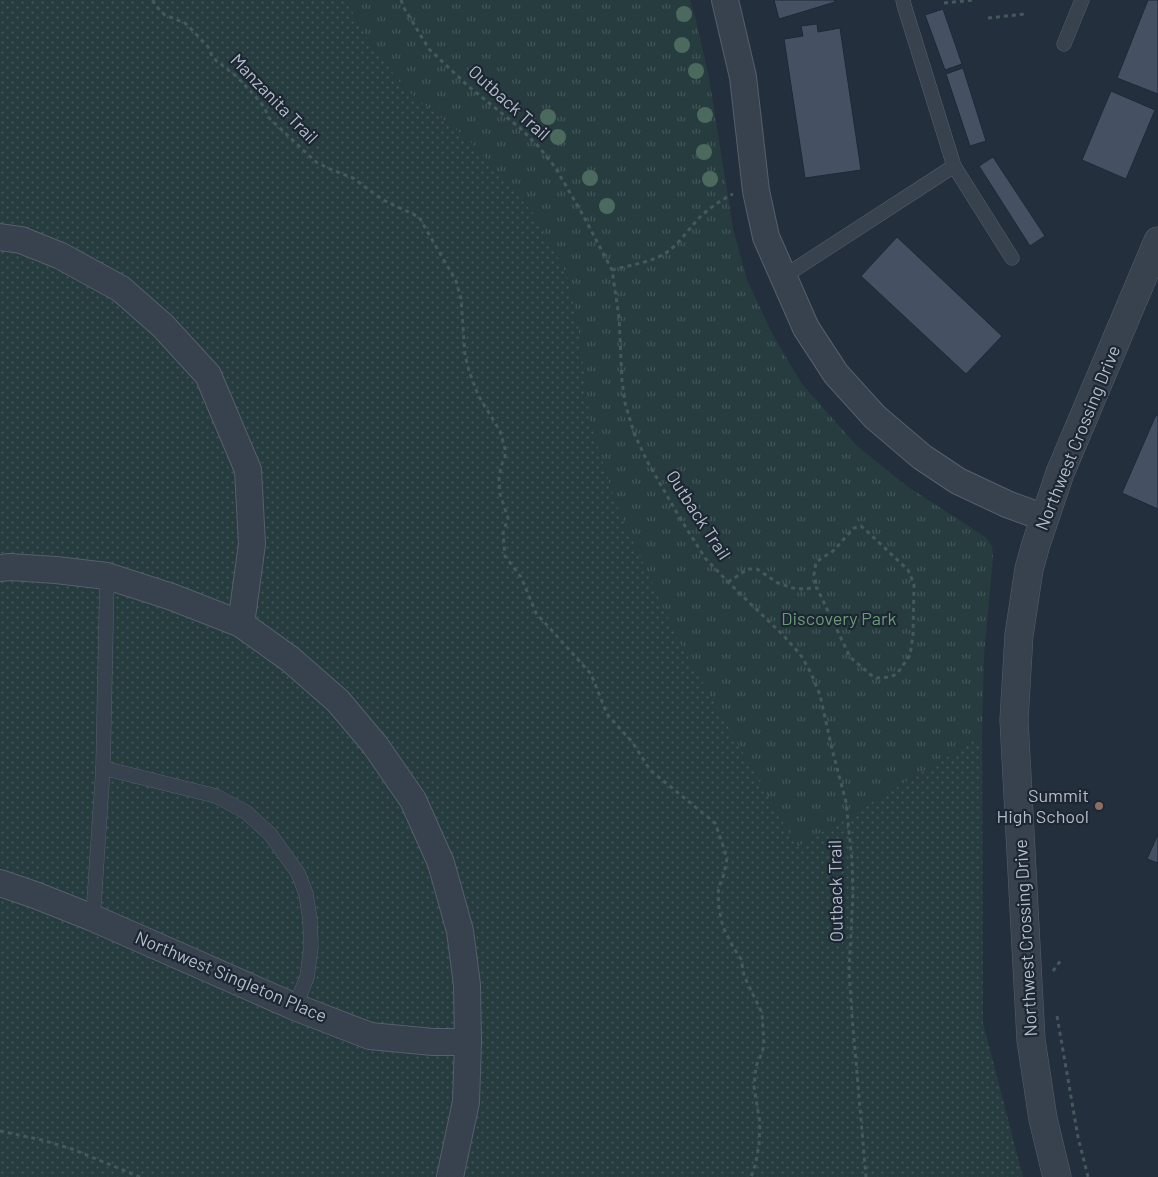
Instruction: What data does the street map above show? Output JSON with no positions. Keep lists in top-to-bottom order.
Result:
{
  "streets": {
    "street": ["Northwest Crossing Drive", "Northwest Singleton Place"],
    "path": ["Manzanita Trail", "Outback Trail"]
  },
  "parks": ["Discovery Park"],
  "places": ["Summit High School"]
}
